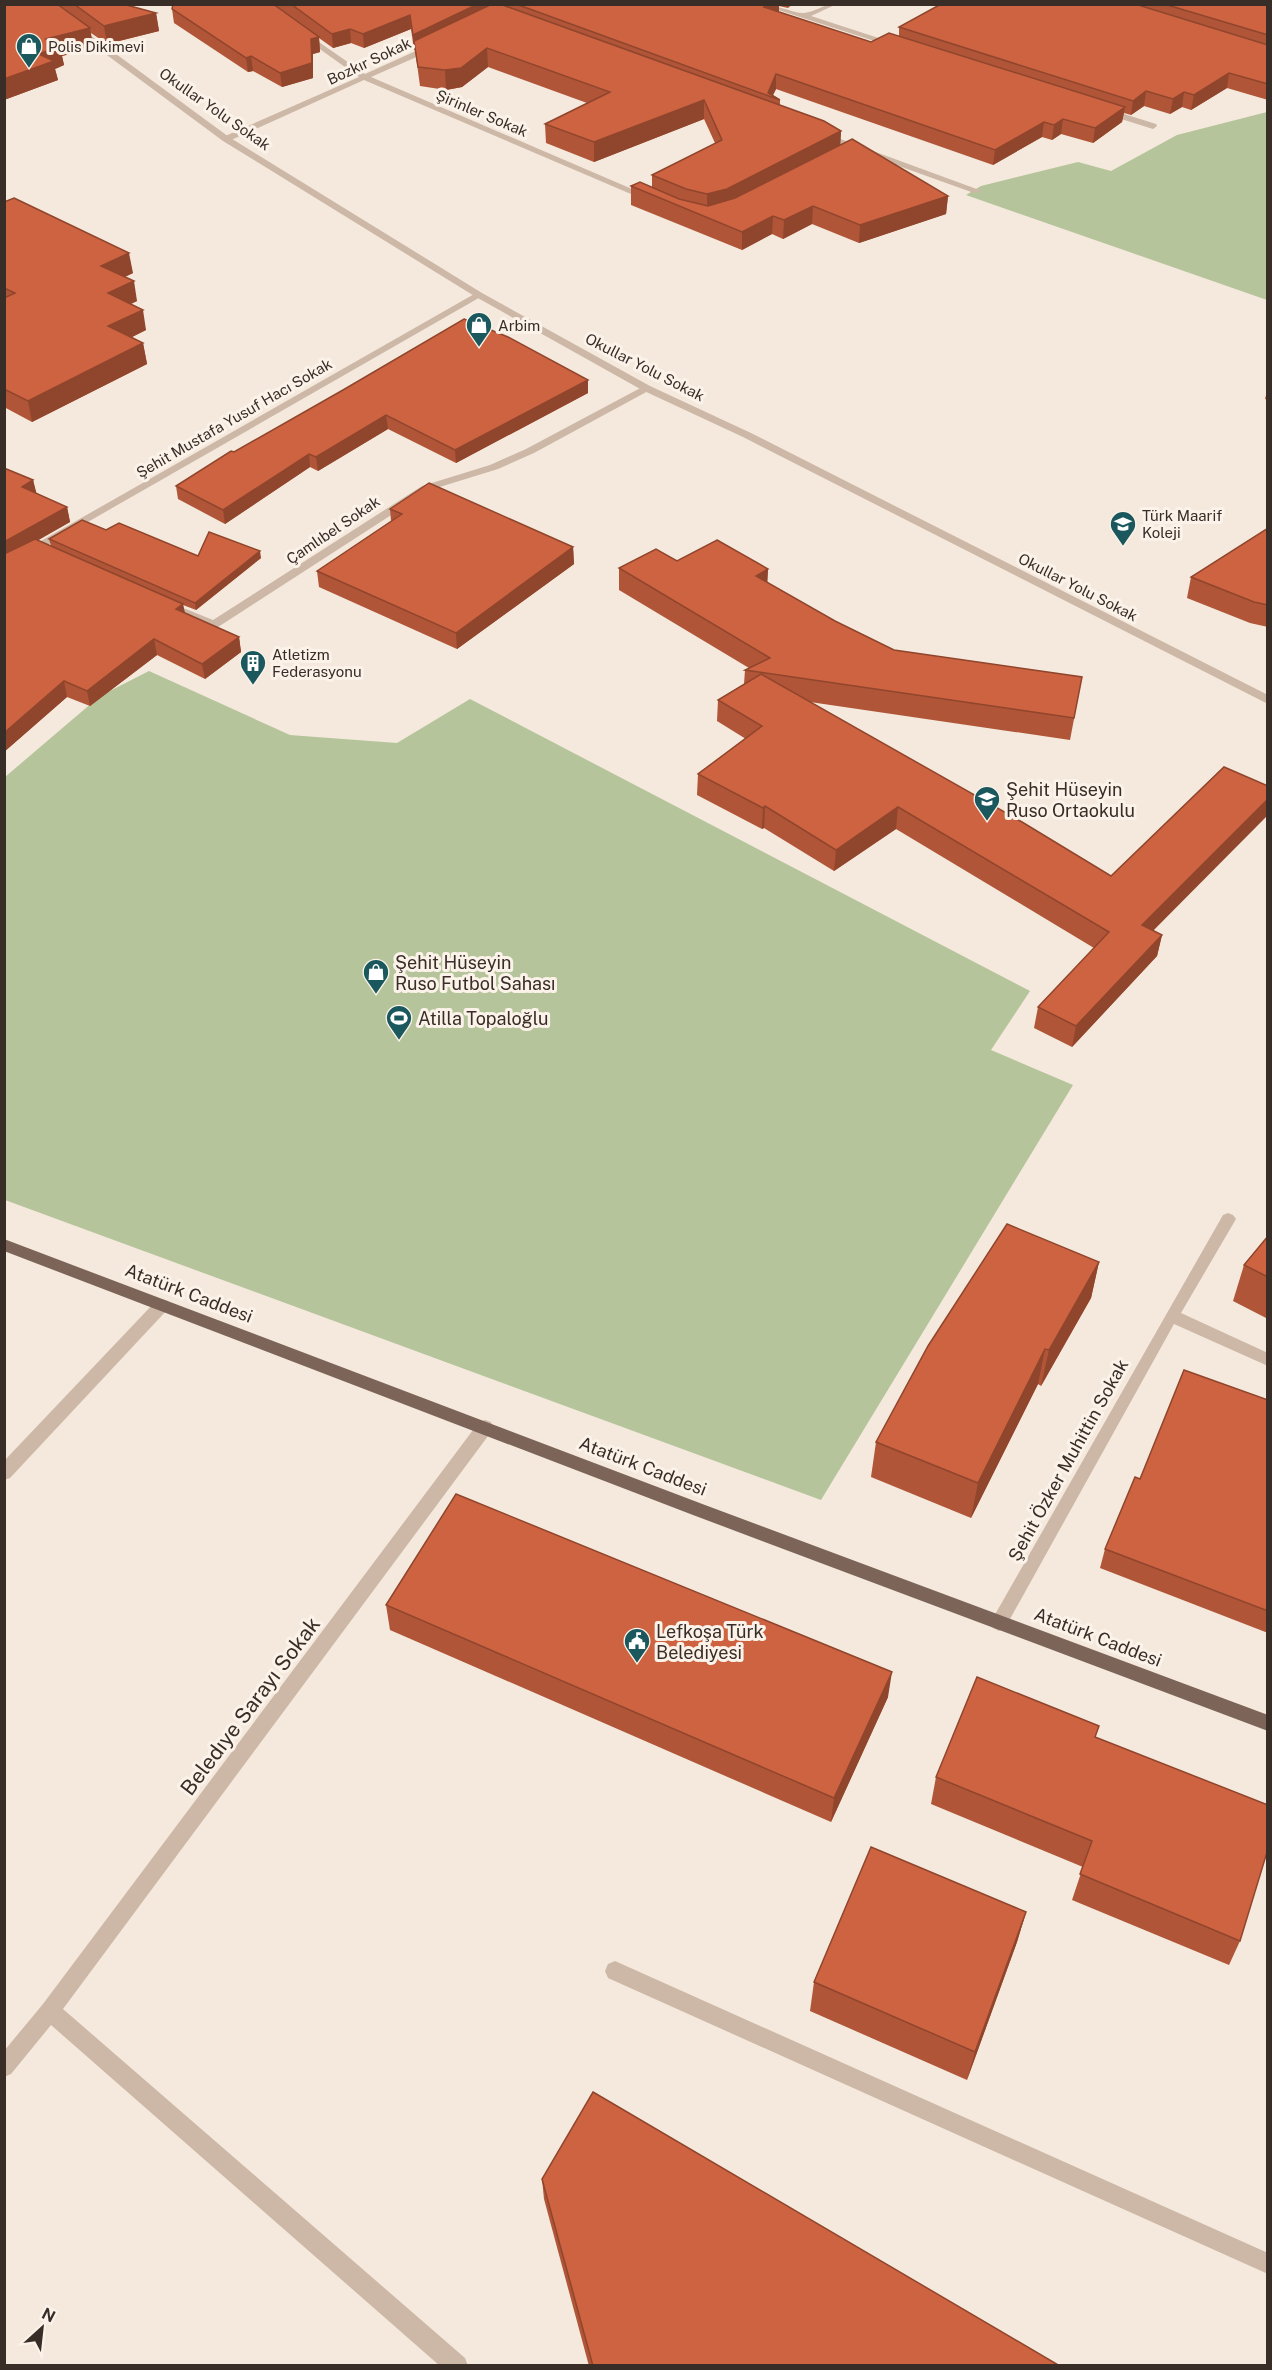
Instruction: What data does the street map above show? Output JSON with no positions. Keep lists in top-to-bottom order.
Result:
{
  "streets": {
    "main road": ["Atatürk Caddesi"],
    "street": [
      "Bozkır Sokak",
      "Okullar Yolu Sokak",
      "Şirinler Sokak",
      "Şehit Mustafa Yusuf Hacı Sokak",
      "Çamlıbel Sokak",
      "Şehit Özker Muhittin Sokak",
      "Beledıye Sarayı Sokak"
    ]
  },
  "crossings": [
    ["Bozkır Sokak", "Okullar Yolu Sokak"],
    ["Bozkır Sokak", "Şirinler Sokak"],
    ["Okullar Yolu Sokak", "Şehit Mustafa Yusuf Hacı Sokak"],
    ["Okullar Yolu Sokak", "Çamlıbel Sokak"],
    ["Atatürk Caddesi", "Şehit Özker Muhittin Sokak"],
    ["Atatürk Caddesi", "Beledıye Sarayı Sokak"]
  ],
  "places": {
    "shop": ["Polis Dikimevi", "Arbim", "Şehit Hüseyin Ruso Futbol Sahası"],
    "school or university": ["Türk Maarif Koleji", "Şehit Hüseyin Ruso Ortaokulu"],
    "building": ["Atletizm Federasyonu"],
    "sports": ["Atilla Topaloğlu"],
    "public building": ["Lefkoşa Türk Belediyesi"]
  },
  "north": "top right"
}
